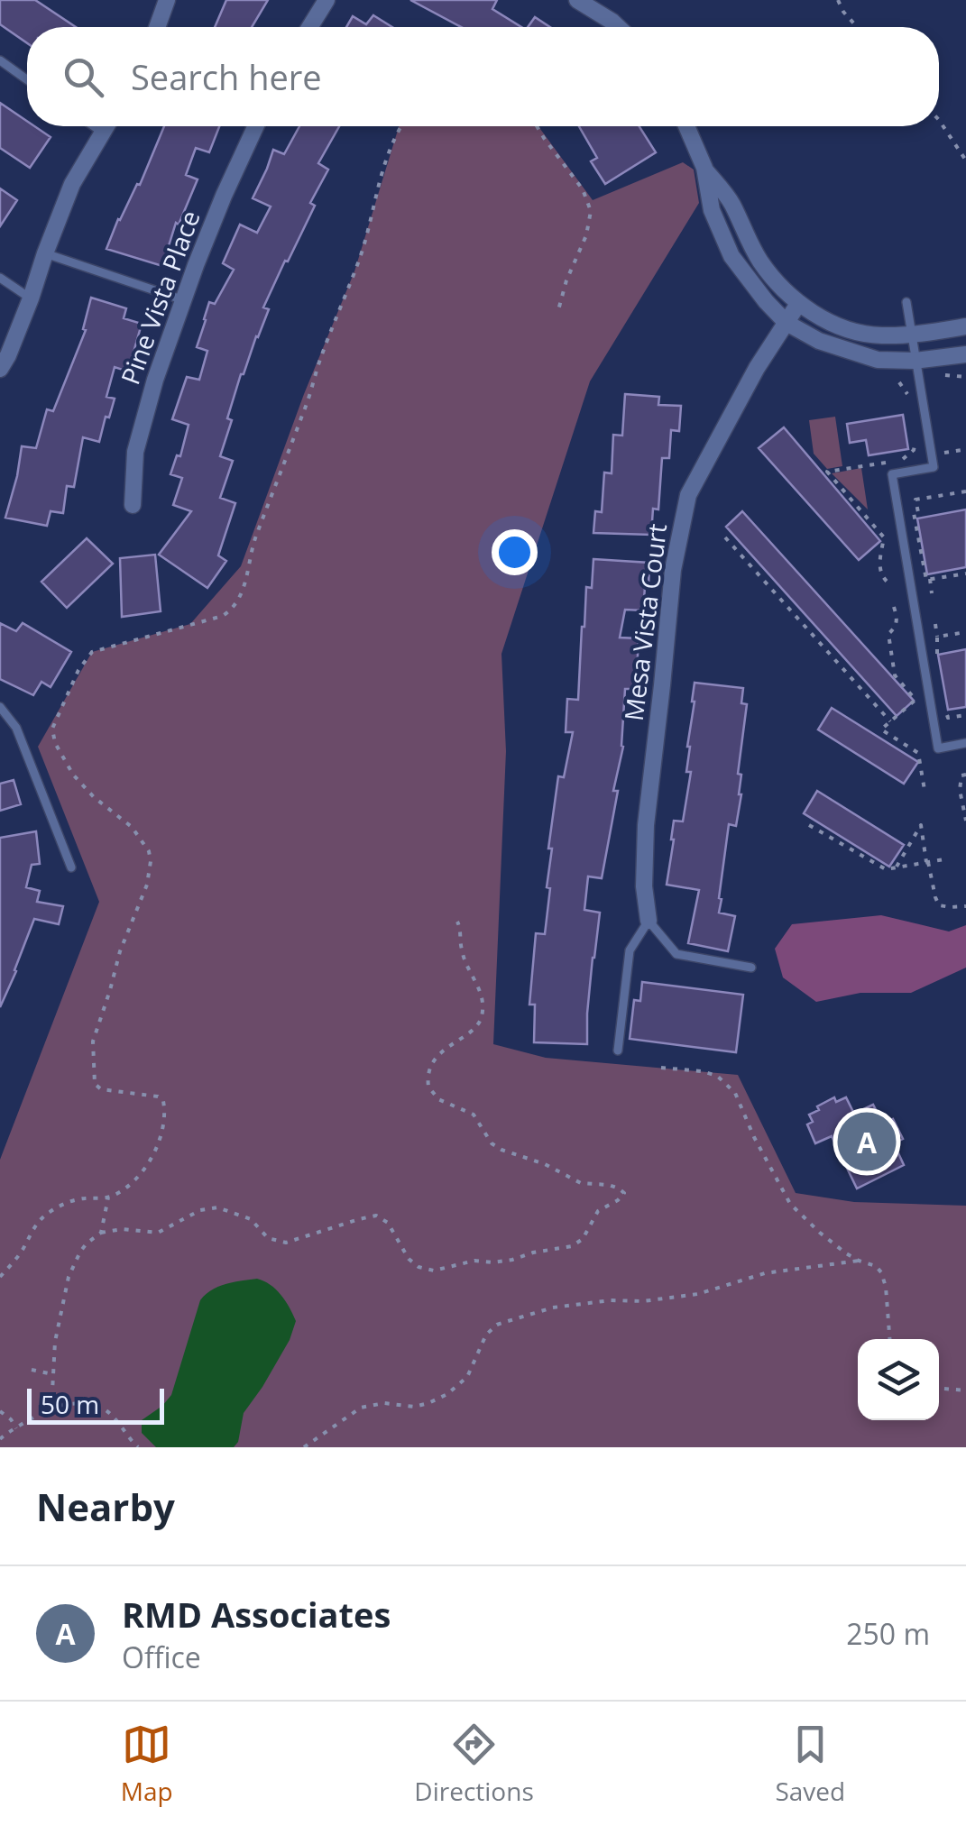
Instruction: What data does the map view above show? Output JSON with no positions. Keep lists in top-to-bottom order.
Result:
{
  "streets": {
    "street": ["Pine Vista Place", "Mesa Vista Court"]
  },
  "scale_bar": "50 m",
  "page": {
    "search": "Search here",
    "pins": "A",
    "scale": "50 m",
    "heading": "Nearby",
    "list": [
      {
        "mark": "A",
        "name": "RMD Associates",
        "note": "Office",
        "value": "250 m"
      }
    ],
    "nav": ["Map", "Directions", "Saved"]
  }
}
